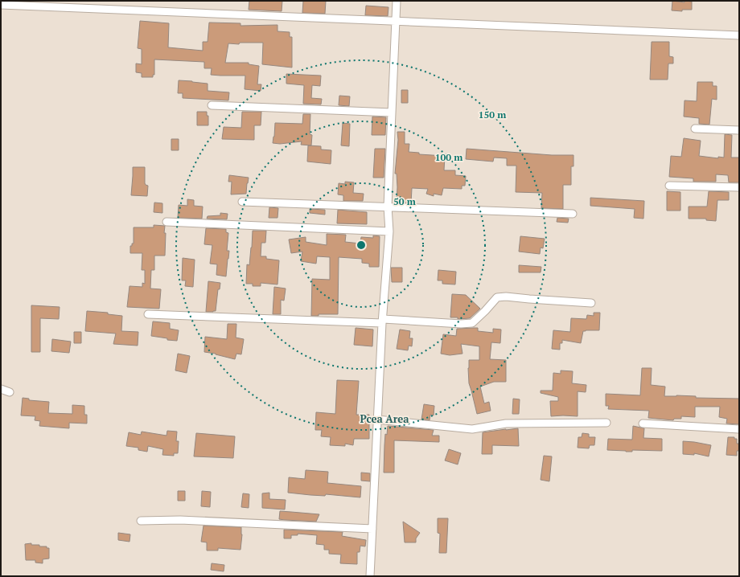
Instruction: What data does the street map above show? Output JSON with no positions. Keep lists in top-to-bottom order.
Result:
{
  "districts": ["Pcea Area"],
  "rings": ["150 m", "100 m", "50 m"]
}
